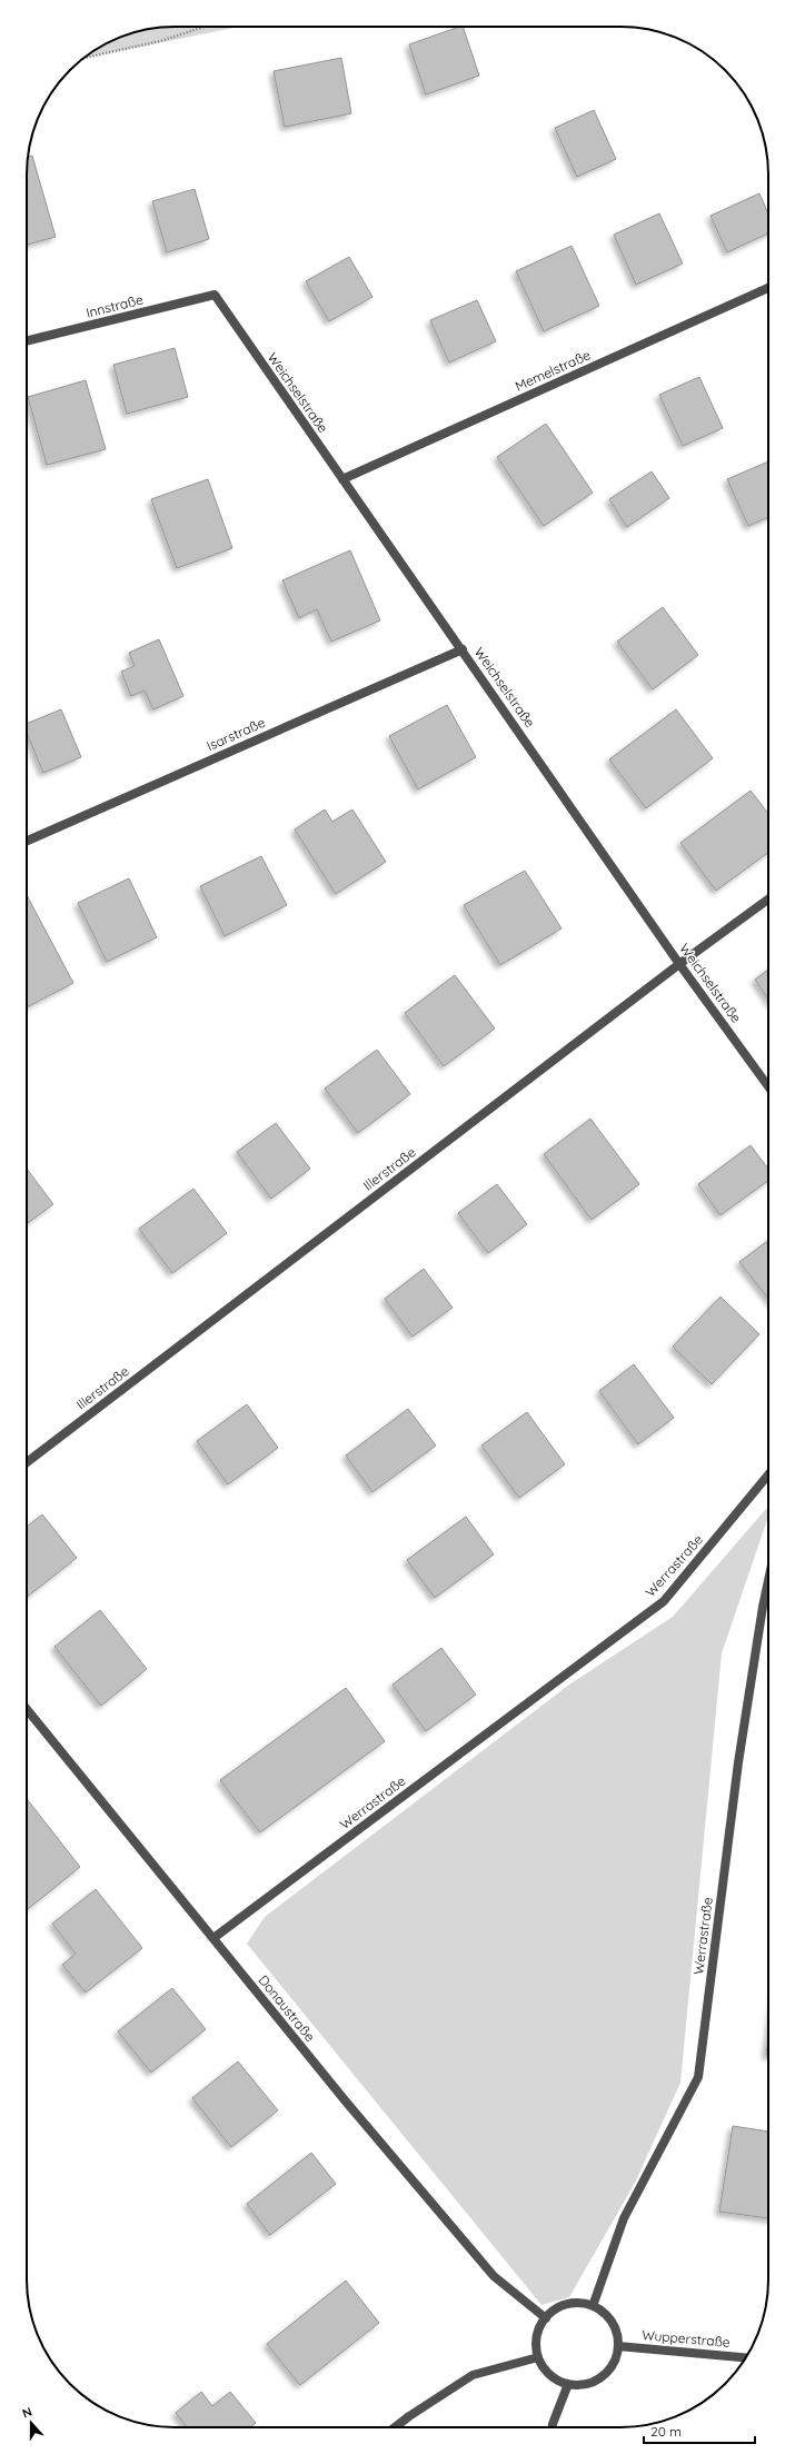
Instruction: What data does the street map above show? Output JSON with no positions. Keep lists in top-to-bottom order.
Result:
{
  "streets": {
    "street": [
      "Innstraße",
      "Memelstraße",
      "Weichselstraße",
      "Isarstraße",
      "Illerstraße",
      "Werrastraße",
      "Donaustraße",
      "Wupperstraße"
    ]
  },
  "crossings": [
    ["Innstraße", "Weichselstraße"],
    ["Memelstraße", "Weichselstraße"],
    ["Weichselstraße", "Isarstraße"],
    ["Weichselstraße", "Illerstraße"],
    ["Werrastraße", "Donaustraße"],
    ["Werrastraße", "Wupperstraße"],
    ["Donaustraße", "Wupperstraße"]
  ],
  "scale_bar": "20 m",
  "north": "top"
}
